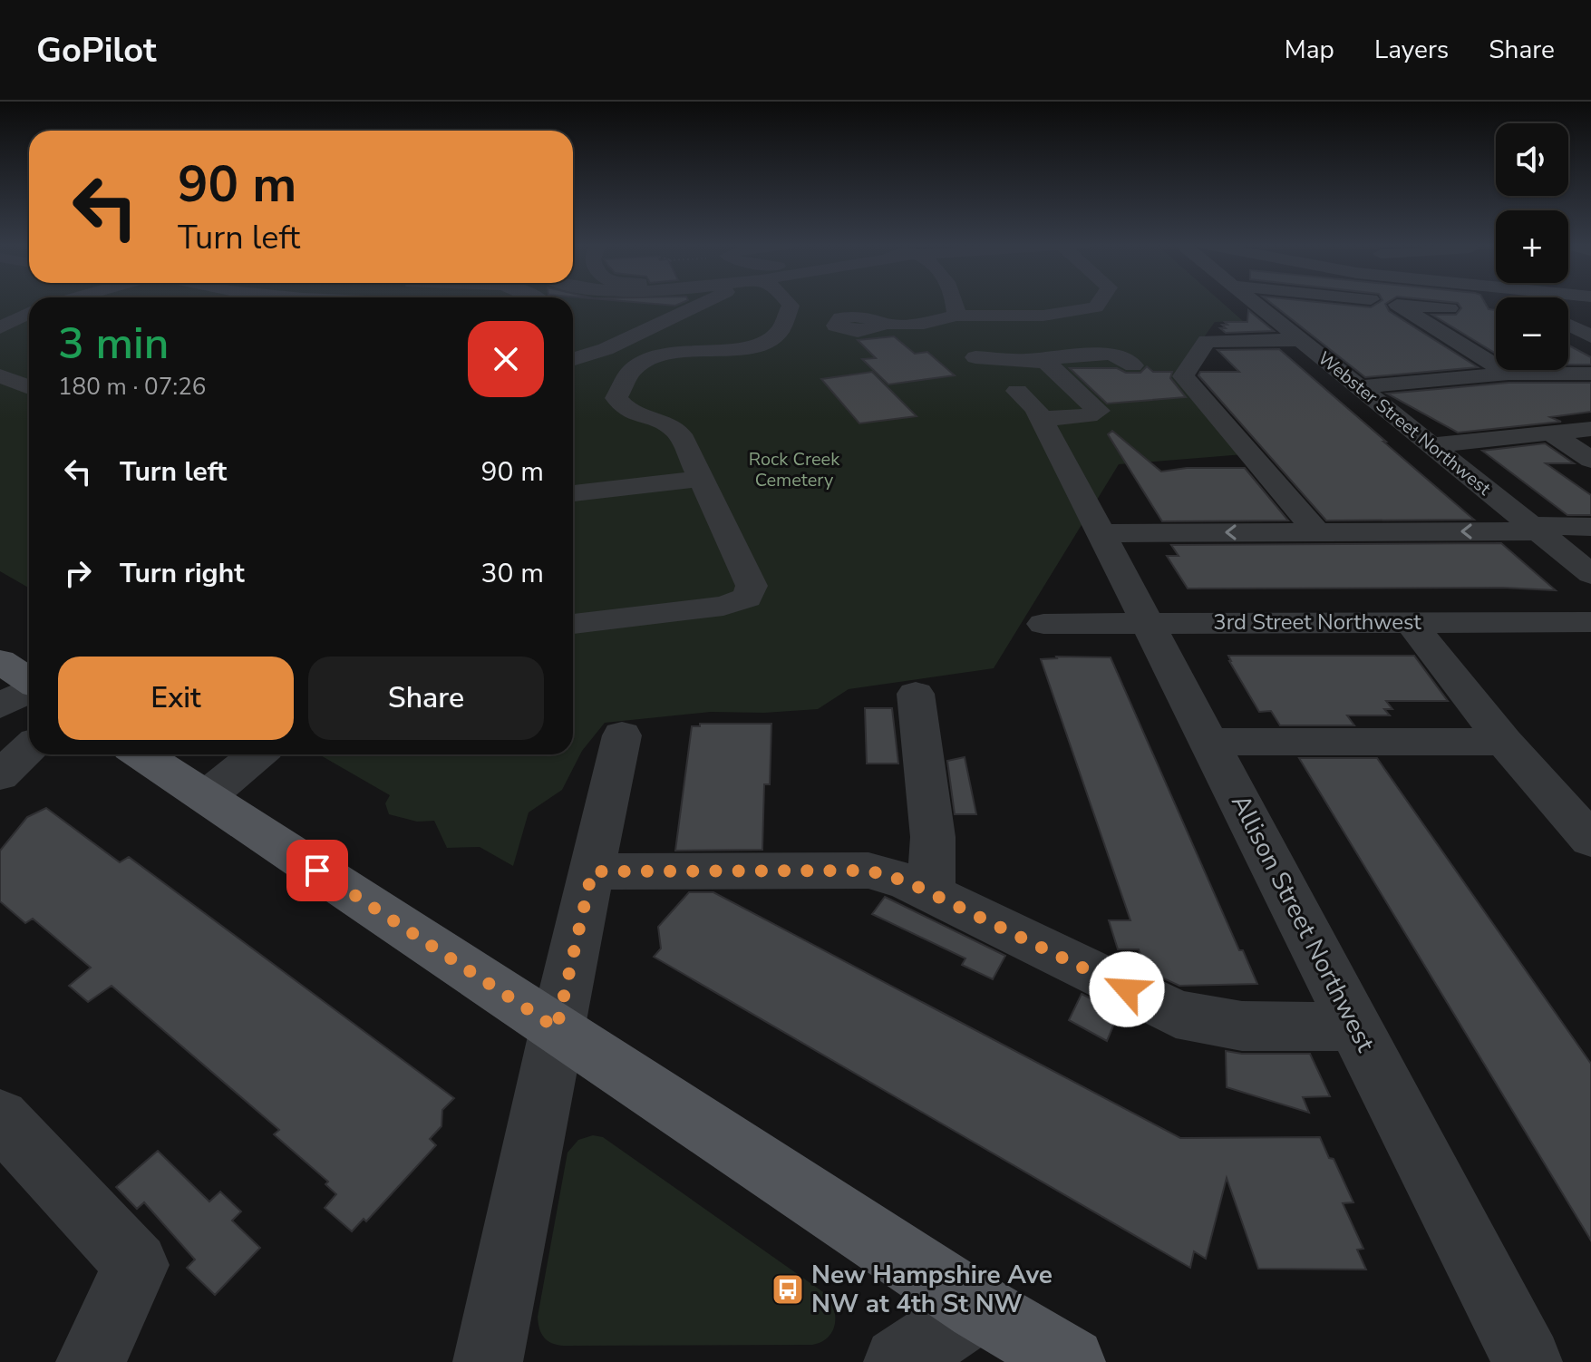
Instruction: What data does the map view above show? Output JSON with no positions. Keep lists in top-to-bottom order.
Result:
{
  "streets": {
    "street": ["Webster Street Northwest", "3rd Street Northwest", "Allison Street Northwest"]
  },
  "crossings": [
    ["3rd Street Northwest", "Allison Street Northwest"]
  ],
  "parks": ["Rock Creek Cemetery"],
  "places": {
    "bus stop": ["New Hampshire Ave NW at 4th St NW"]
  },
  "page": {
    "header": "GoPilot",
    "nav": ["Map", "Layers", "Share"],
    "map_buttons": ["+", "−"],
    "turn": ["90 m", "Turn left"],
    "heading": ["3 min", "180 m · 07:26"],
    "list": [
      {
        "name": "Turn left",
        "value": "90 m"
      },
      {
        "name": "Turn right",
        "value": "30 m"
      }
    ],
    "buttons": ["Exit", "Share"]
  }
}
